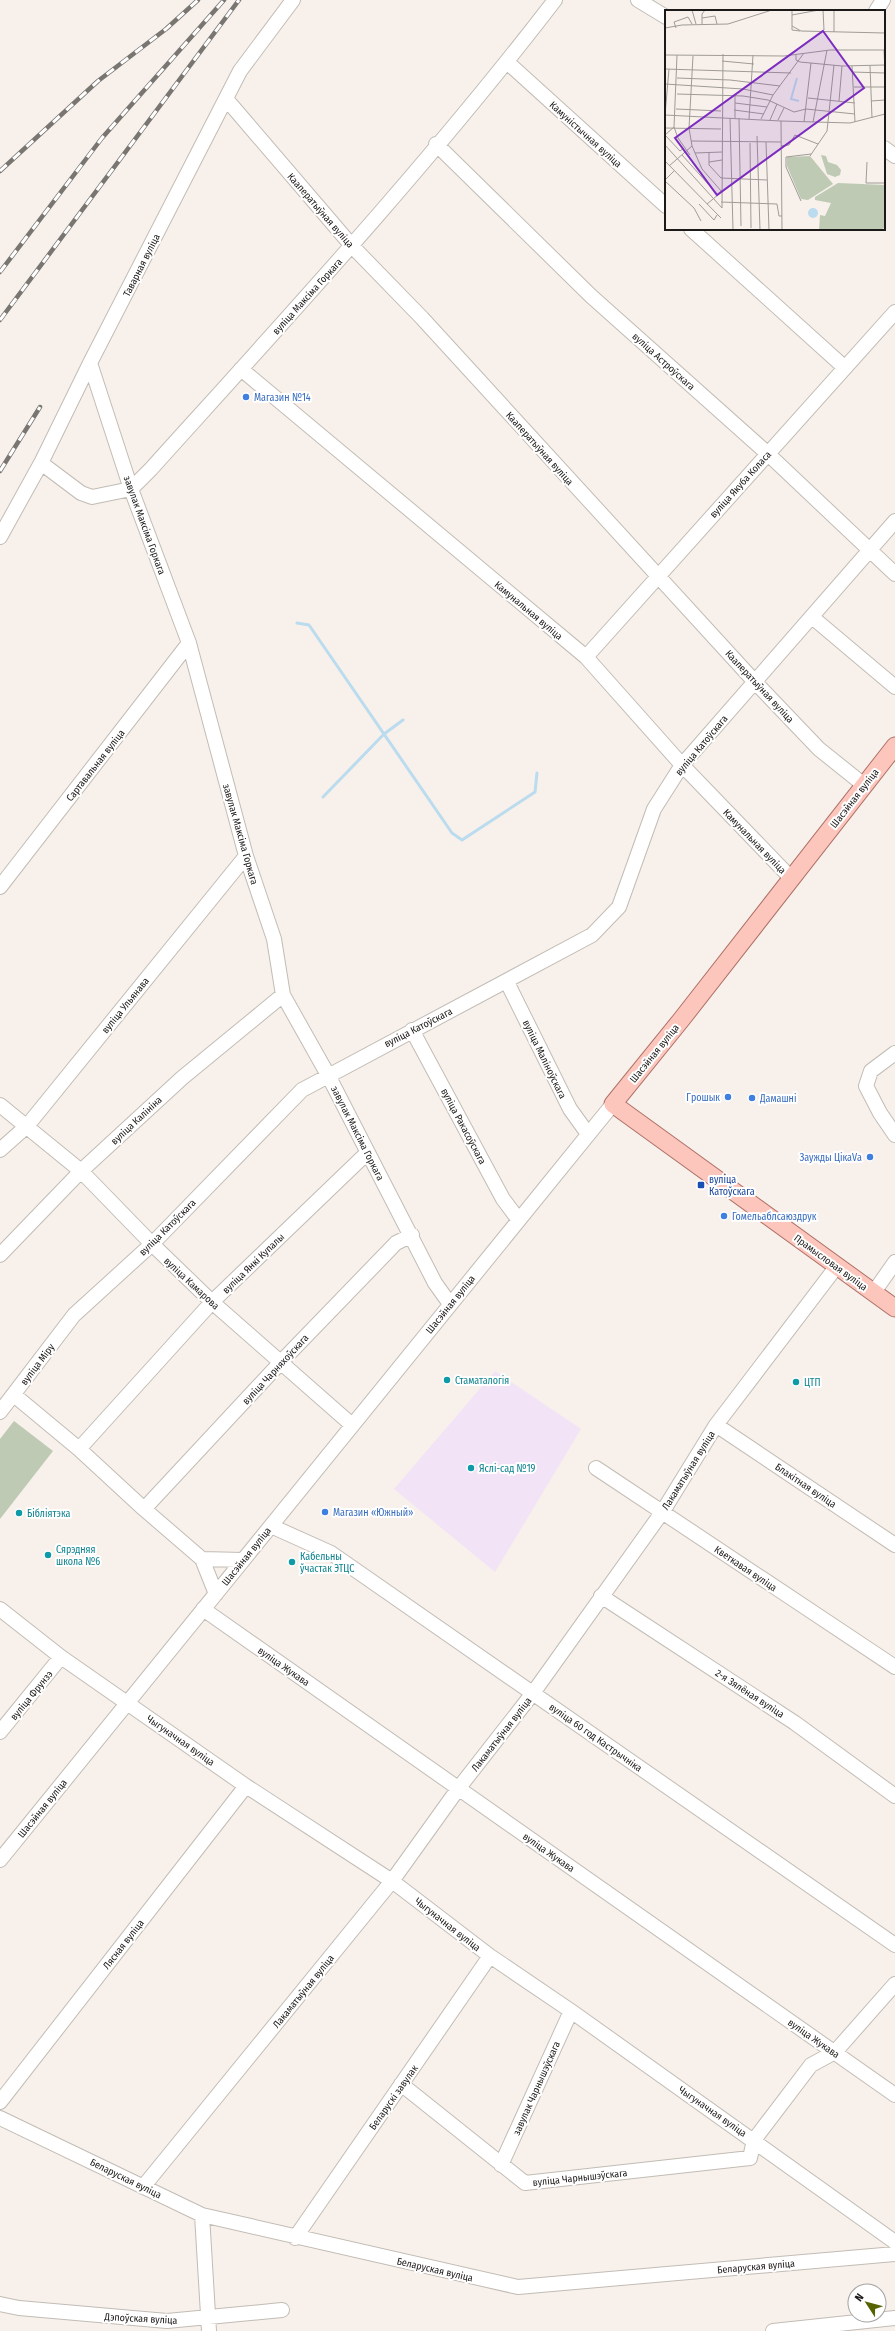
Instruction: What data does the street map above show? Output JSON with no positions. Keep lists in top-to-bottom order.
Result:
{
  "streets": {
    "main road": ["Шасэйная вуліца", "Прамысловая вуліца"],
    "street": [
      "Камуністычная вуліца",
      "Кааператыўная вуліца",
      "Таварная вуліца",
      "вуліца Максіма Горкага",
      "вуліца Астроўскага",
      "вуліца Якуба Коласа",
      "завулак Максіма Горкага",
      "Камунальная вуліца",
      "вуліца Катоўскага",
      "Сартавальная вуліца",
      "вуліца Ульянава",
      "вуліца Маліноўскага",
      "вуліца Калініна",
      "вуліца Ракасоўскага",
      "вуліца Янкі Купалы",
      "вуліца Камарова",
      "вуліца Міру",
      "вуліца Чарняхоўскага",
      "Лакаматыўная вуліца",
      "Блакітная вуліца",
      "Кветкавая вуліца",
      "вуліца Жукава",
      "2-я Зялёная вуліца",
      "вуліца Фрунзэ",
      "вуліца 60 год Кастрычніка",
      "Чыгуначная вуліца",
      "Лясная вуліца",
      "завулак Чарнышэўскага",
      "Беларускі завулак",
      "вуліца Чарнышэўскага",
      "Беларуская вуліца",
      "Дэпоўская вуліца"
    ]
  },
  "crossings": [
    ["Камуністычная вуліца", "вуліца Максіма Горкага"],
    ["Кааператыўная вуліца", "Таварная вуліца"],
    ["Кааператыўная вуліца", "вуліца Максіма Горкага"],
    ["Кааператыўная вуліца", "вуліца Якуба Коласа"],
    ["Кааператыўная вуліца", "вуліца Катоўскага"],
    ["Кааператыўная вуліца", "Шасэйная вуліца"],
    ["Таварная вуліца", "завулак Максіма Горкага"],
    ["вуліца Максіма Горкага", "вуліца Астроўскага"],
    ["вуліца Максіма Горкага", "завулак Максіма Горкага"],
    ["вуліца Максіма Горкага", "Камунальная вуліца"],
    ["вуліца Астроўскага", "вуліца Якуба Коласа"],
    ["вуліца Астроўскага", "вуліца Катоўскага"],
    ["вуліца Якуба Коласа", "Камунальная вуліца"],
    ["завулак Максіма Горкага", "вуліца Катоўскага"],
    ["завулак Максіма Горкага", "Сартавальная вуліца"],
    ["завулак Максіма Горкага", "Шасэйная вуліца"],
    ["завулак Максіма Горкага", "вуліца Ульянава"],
    ["завулак Максіма Горкага", "вуліца Калініна"],
    ["завулак Максіма Горкага", "вуліца Янкі Купалы"],
    ["завулак Максіма Горкага", "вуліца Чарняхоўскага"],
    ["Камунальная вуліца", "вуліца Катоўскага"],
    ["Камунальная вуліца", "Шасэйная вуліца"],
    ["вуліца Катоўскага", "вуліца Маліноўскага"],
    ["вуліца Катоўскага", "вуліца Ракасоўскага"],
    ["вуліца Катоўскага", "вуліца Камарова"],
    ["вуліца Катоўскага", "вуліца Міру"],
    ["Шасэйная вуліца", "вуліца Маліноўскага"],
    ["Шасэйная вуліца", "вуліца Ракасоўскага"],
    ["Шасэйная вуліца", "Прамысловая вуліца"],
    ["Шасэйная вуліца", "вуліца Камарова"],
    ["Шасэйная вуліца", "вуліца Жукава"],
    ["Шасэйная вуліца", "вуліца 60 год Кастрычніка"],
    ["Шасэйная вуліца", "Чыгуначная вуліца"],
    ["вуліца Ульянава", "вуліца Камарова"],
    ["вуліца Калініна", "вуліца Камарова"],
    ["Прамысловая вуліца", "Лакаматыўная вуліца"],
    ["вуліца Янкі Купалы", "вуліца Камарова"],
    ["вуліца Камарова", "вуліца Чарняхоўскага"],
    ["Лакаматыўная вуліца", "Блакітная вуліца"],
    ["Лакаматыўная вуліца", "Кветкавая вуліца"],
    ["Лакаматыўная вуліца", "вуліца Жукава"],
    ["Лакаматыўная вуліца", "2-я Зялёная вуліца"],
    ["Лакаматыўная вуліца", "вуліца 60 год Кастрычніка"],
    ["Лакаматыўная вуліца", "Чыгуначная вуліца"],
    ["Лакаматыўная вуліца", "Беларуская вуліца"],
    ["вуліца Фрунзэ", "Чыгуначная вуліца"],
    ["Чыгуначная вуліца", "Лясная вуліца"],
    ["Чыгуначная вуліца", "завулак Чарнышэўскага"],
    ["Чыгуначная вуліца", "Беларускі завулак"],
    ["Чыгуначная вуліца", "вуліца Чарнышэўскага"],
    ["Чыгуначная вуліца", "Беларуская вуліца"],
    ["завулак Чарнышэўскага", "вуліца Чарнышэўскага"],
    ["Беларускі завулак", "вуліца Чарнышэўскага"],
    ["Беларускі завулак", "Беларуская вуліца"]
  ],
  "places": {
    "other": [
      "Магазин №14",
      "Грошык",
      "Дамашні",
      "Заужды ЦікаVа",
      "Гомельаблсаюздрук",
      "Стаматалогія",
      "ЦТП",
      "Яслі-сад №19",
      "Магазин «Южный»",
      "Бібліятэка",
      "Сярэдняя школа №6",
      "Кабельны ўчастак ЭТЦС"
    ],
    "transit": ["вуліца Катоўскага"]
  },
  "north": "top left"
}
